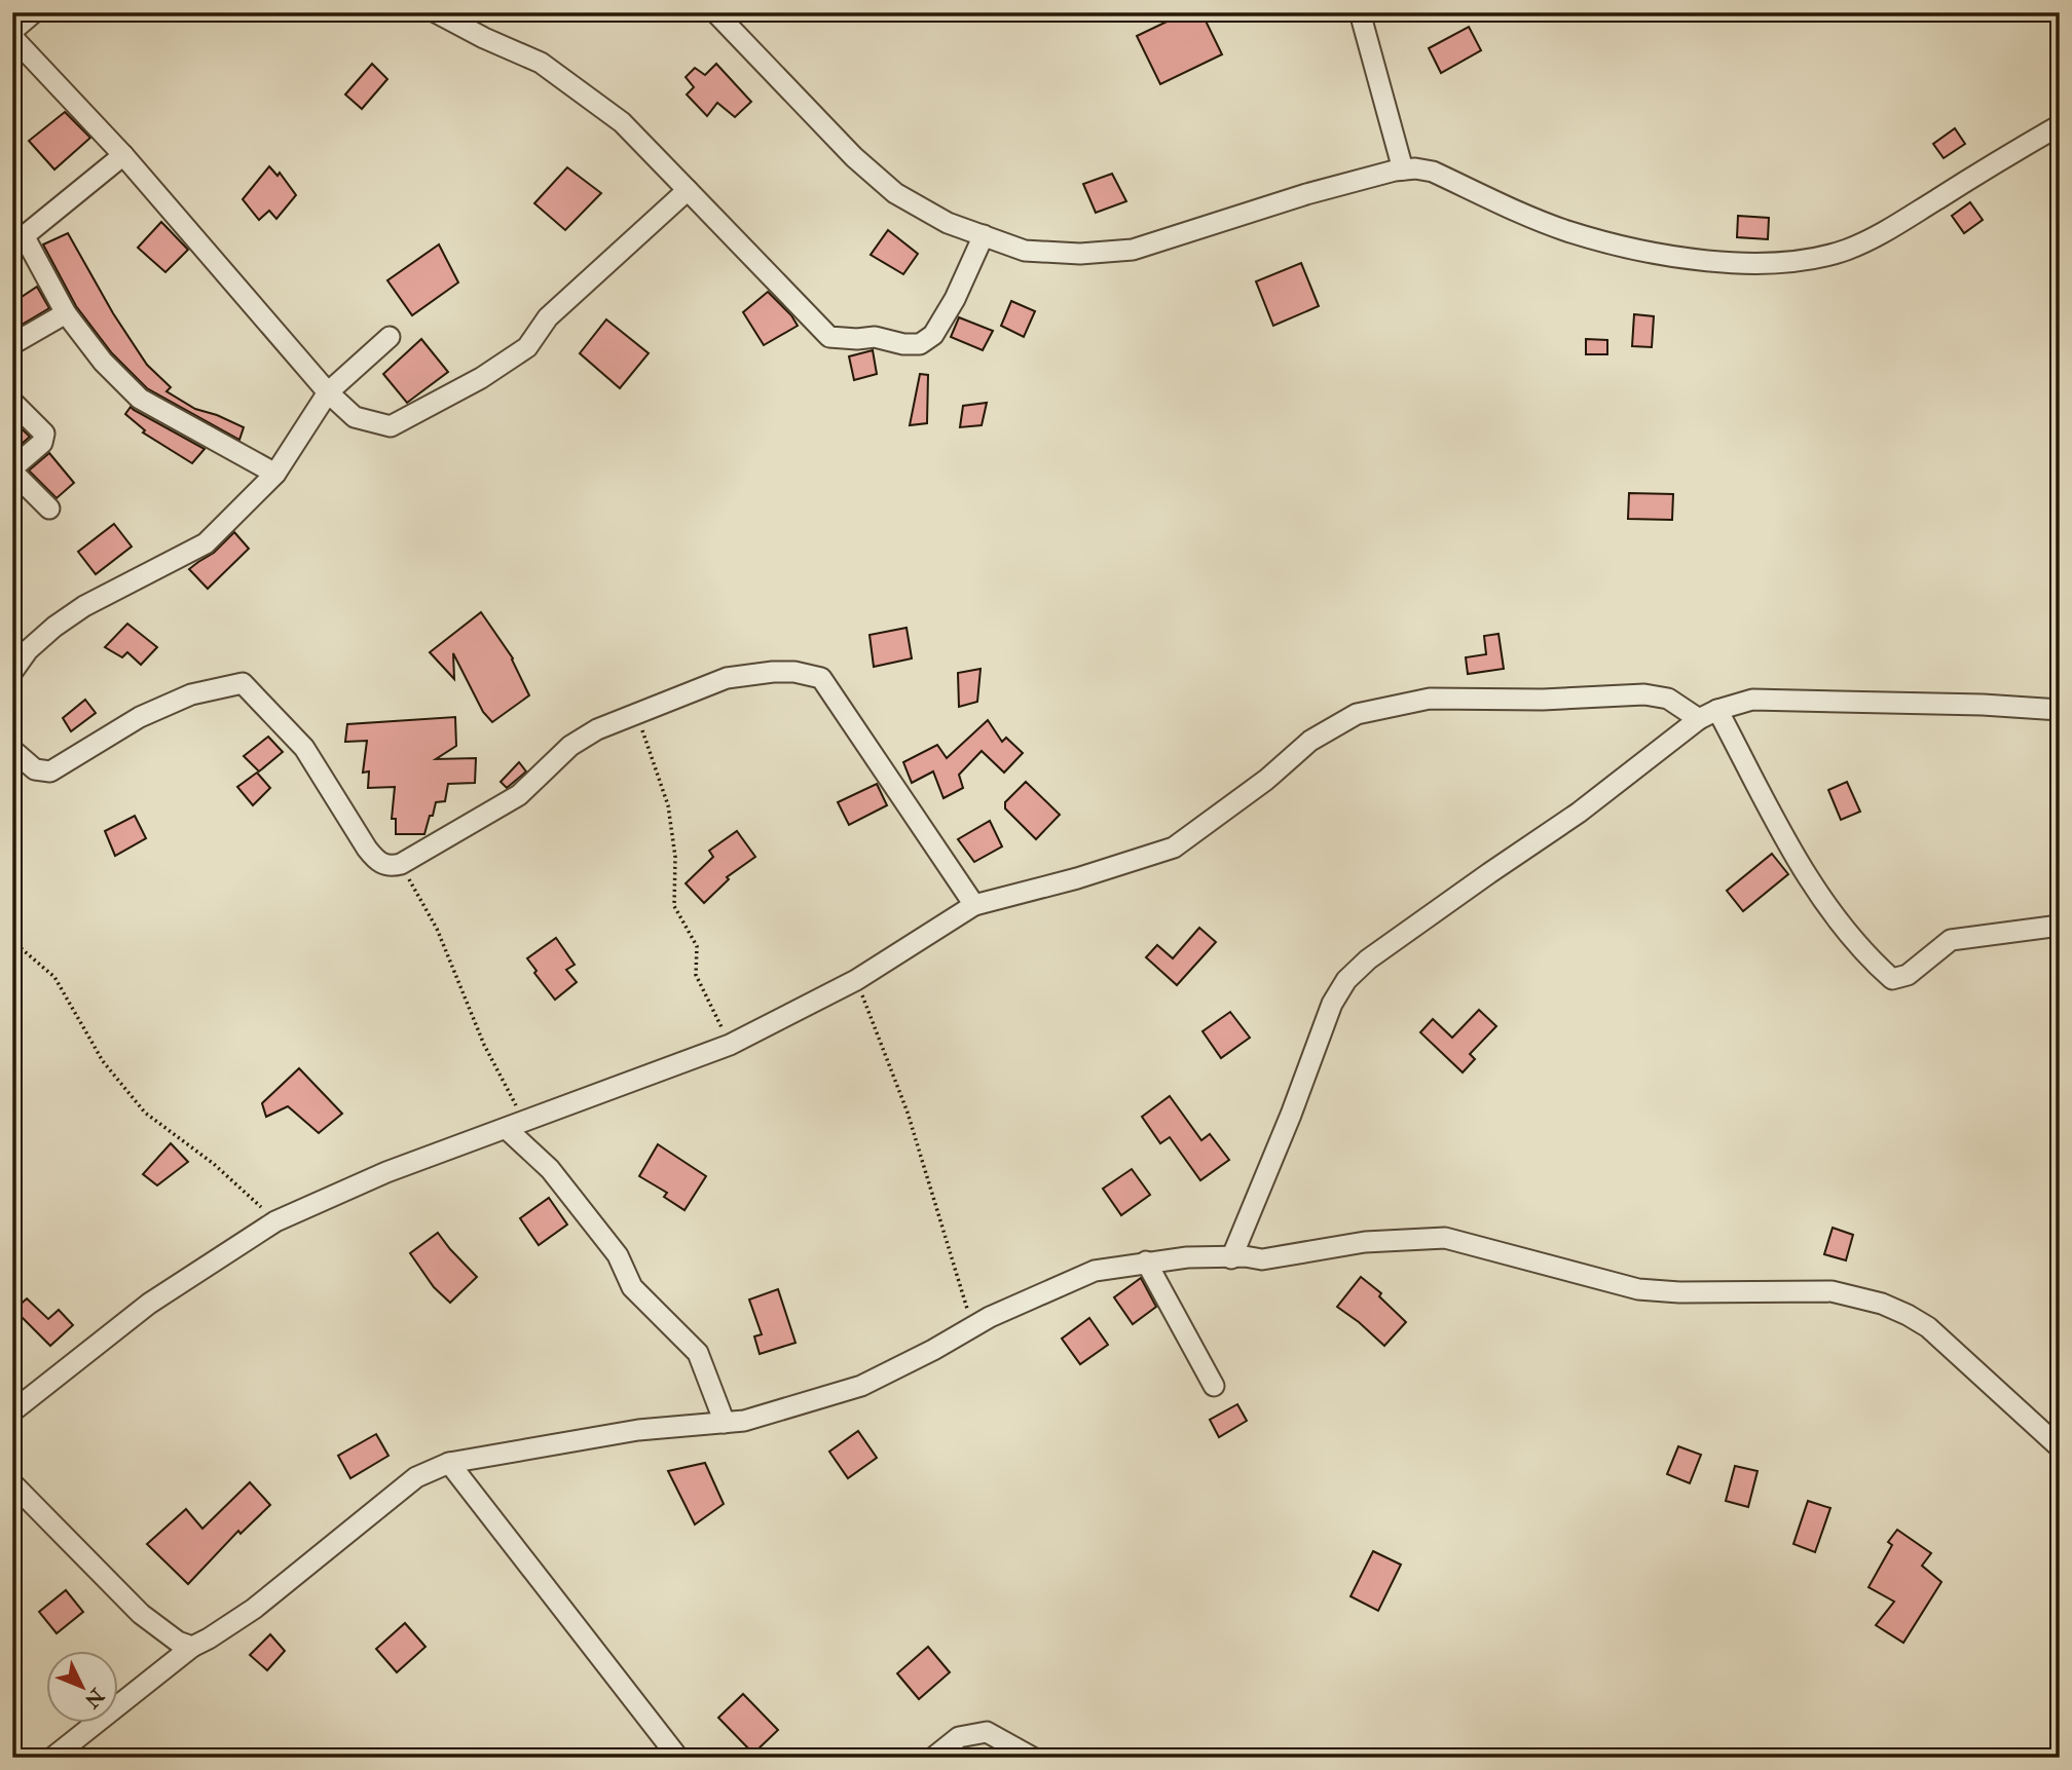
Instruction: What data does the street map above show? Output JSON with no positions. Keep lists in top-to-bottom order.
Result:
{
  "north": "bottom right"
}
